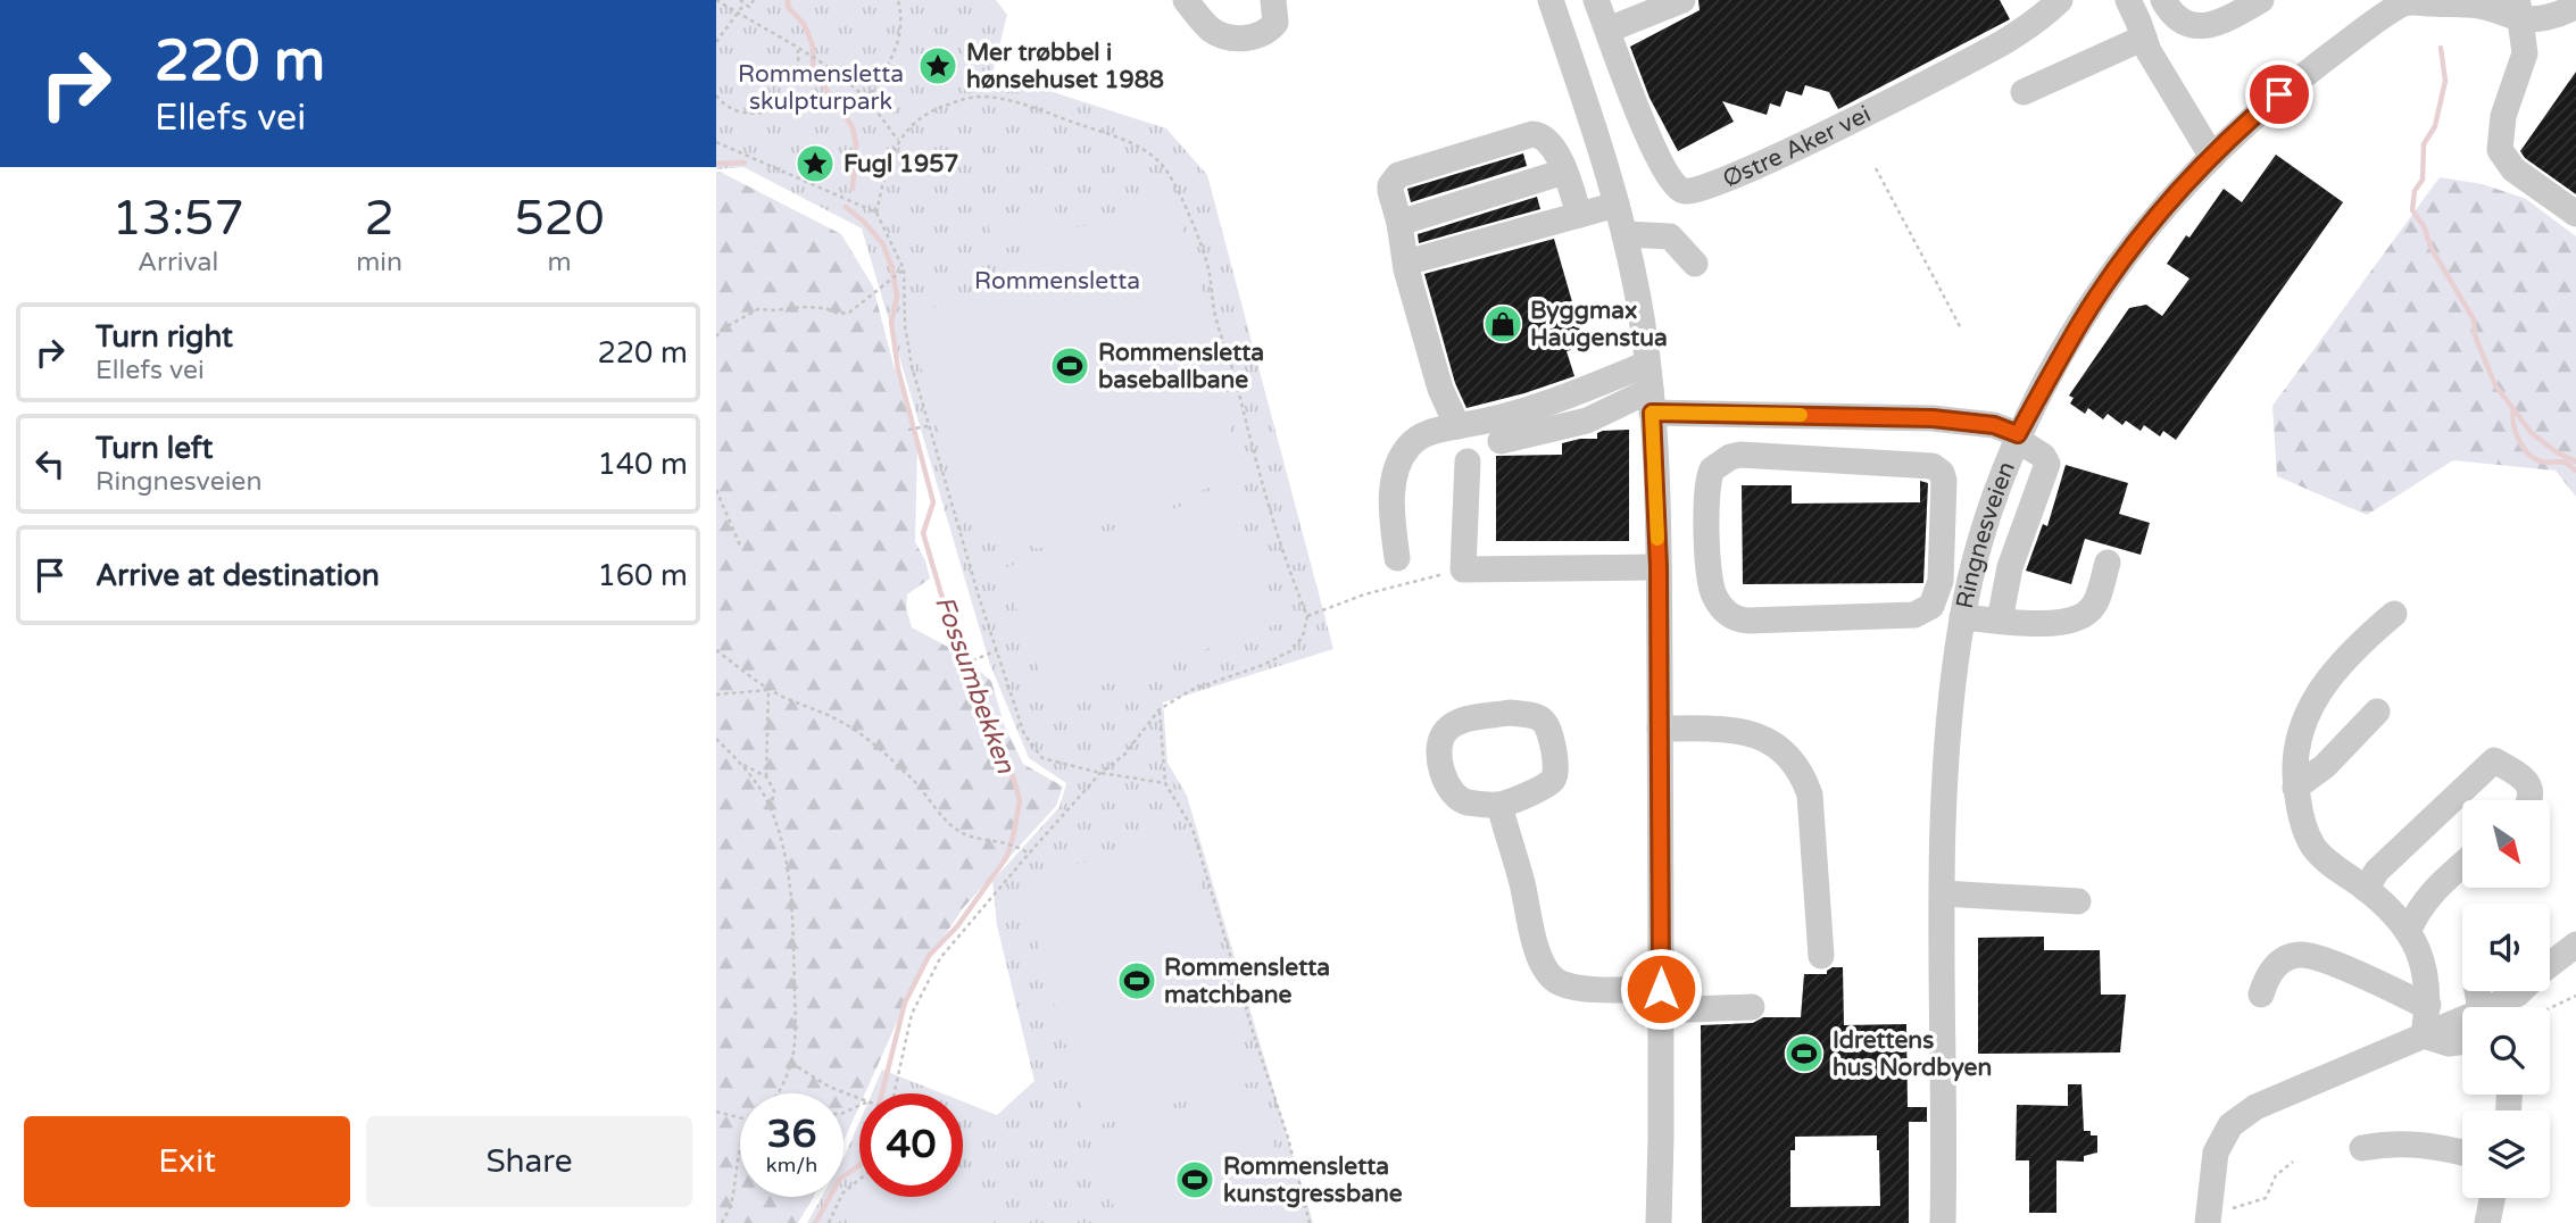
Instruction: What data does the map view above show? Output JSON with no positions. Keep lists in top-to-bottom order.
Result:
{
  "streets": {
    "street": ["Østre Aker vei", "Ringnesveien"]
  },
  "water": ["Fossumbekken"],
  "parks": ["Rommensletta skulpturpark", "Rommensletta"],
  "places": {
    "place": ["Mer trøbbel i hønsehuset 1988", "Fugl 1957"],
    "shop": ["Byggmax Haugenstua"],
    "sports": [
      "Rommensletta baseballbane",
      "Rommensletta matchbane",
      "Idrettens hus Nordbyen",
      "Rommensletta kunstgressbane"
    ]
  },
  "north": "bottom right",
  "page": {
    "turn": ["220 m", "Ellefs vei"],
    "eta": [
      "13:57",
      "Arrival",
      "2",
      "min",
      "520",
      "m"
    ],
    "list": [
      {
        "name": "Turn right",
        "note": "Ellefs vei",
        "value": "220 m"
      },
      {
        "name": "Turn left",
        "note": "Ringnesveien",
        "value": "140 m"
      },
      {
        "name": "Arrive at destination",
        "value": "160 m"
      }
    ],
    "speed": "36 km/h",
    "limit": "40",
    "buttons": ["Exit", "Share"]
  }
}
